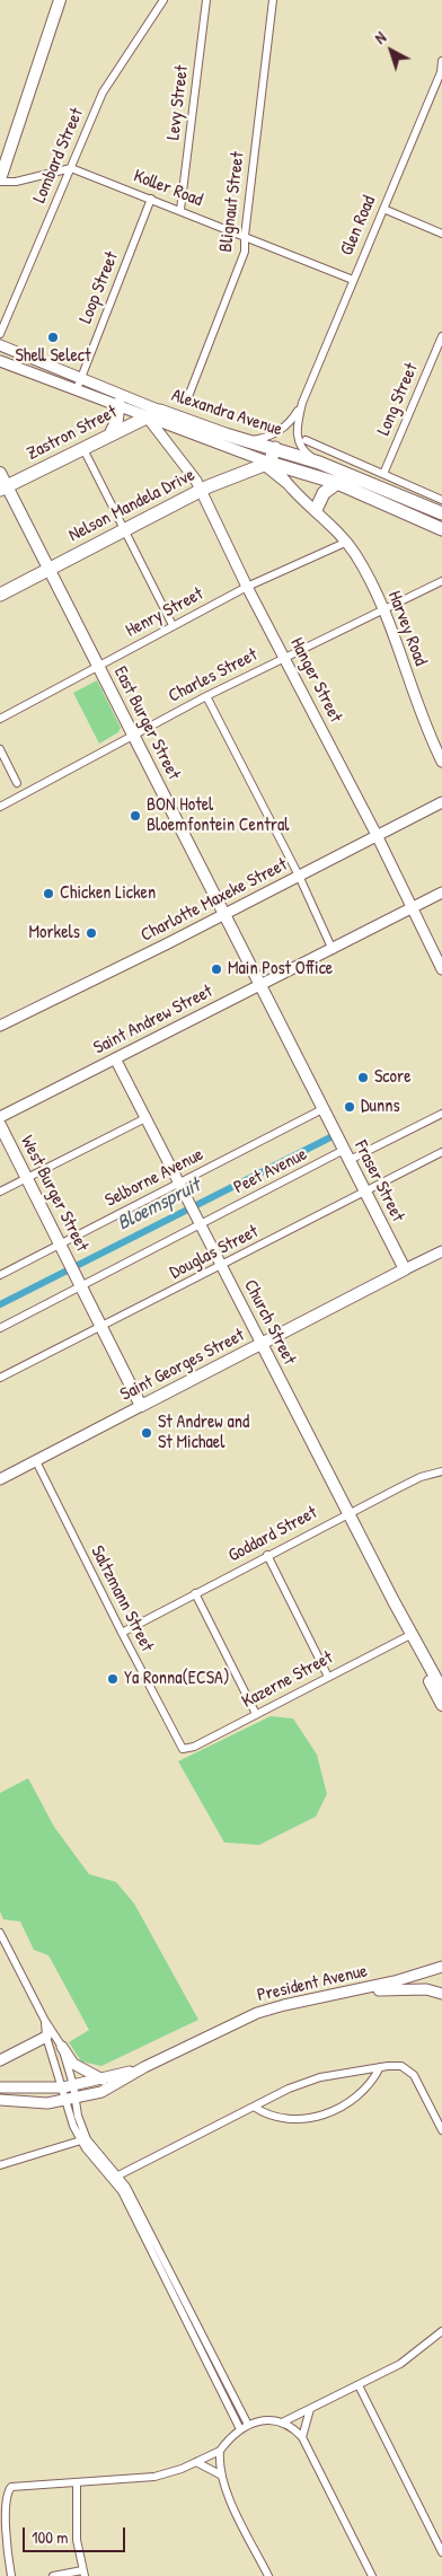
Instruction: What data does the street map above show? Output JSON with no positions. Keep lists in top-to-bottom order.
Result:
{
  "streets": {
    "highway": ["Alexandra Avenue", "Zastron Street", "Nelson Mandela Drive"],
    "main road": [
      "East Burger Street",
      "Fraser Street",
      "West Burger Street",
      "Church Street",
      "Saint Georges Street"
    ],
    "street": [
      "Levy Street",
      "Lombard Street",
      "Koller Road",
      "Blignaut Street",
      "Glen Road",
      "Loop Street",
      "Long Street",
      "Henry Street",
      "Harvey Road",
      "Charles Street",
      "Hanger Street",
      "Charlotte Maxeke Street",
      "Saint Andrew Street",
      "Peet Avenue",
      "Selborne Avenue",
      "Douglas Street",
      "Goddard Street",
      "Saltzmann Street",
      "Kazerne Street",
      "President Avenue"
    ]
  },
  "crossings": [
    ["Levy Street", "Koller Road"],
    ["Lombard Street", "Koller Road"],
    ["Koller Road", "Blignaut Street"],
    ["Koller Road", "Glen Road"],
    ["Koller Road", "Loop Street"],
    ["Glen Road", "Alexandra Avenue"],
    ["Loop Street", "Alexandra Avenue"],
    ["Alexandra Avenue", "Zastron Street"],
    ["Alexandra Avenue", "Nelson Mandela Drive"],
    ["Alexandra Avenue", "Harvey Road"],
    ["Alexandra Avenue", "Hanger Street"],
    ["Zastron Street", "Hanger Street"],
    ["Zastron Street", "East Burger Street"],
    ["Nelson Mandela Drive", "Harvey Road"],
    ["Nelson Mandela Drive", "Hanger Street"],
    ["Nelson Mandela Drive", "East Burger Street"],
    ["Henry Street", "Harvey Road"],
    ["Henry Street", "Hanger Street"],
    ["Henry Street", "East Burger Street"],
    ["Harvey Road", "Charles Street"],
    ["Charles Street", "Hanger Street"],
    ["Charles Street", "East Burger Street"],
    ["Hanger Street", "Charlotte Maxeke Street"],
    ["Hanger Street", "Saint Andrew Street"],
    ["East Burger Street", "Charlotte Maxeke Street"],
    ["East Burger Street", "Saint Andrew Street"],
    ["East Burger Street", "Selborne Avenue"],
    ["East Burger Street", "Fraser Street"],
    ["Saint Andrew Street", "Church Street"],
    ["Peet Avenue", "Fraser Street"],
    ["Peet Avenue", "West Burger Street"],
    ["Peet Avenue", "Church Street"],
    ["Selborne Avenue", "Fraser Street"],
    ["Selborne Avenue", "West Burger Street"],
    ["Selborne Avenue", "Church Street"],
    ["Fraser Street", "Douglas Street"],
    ["Fraser Street", "Saint Georges Street"],
    ["West Burger Street", "Douglas Street"],
    ["West Burger Street", "Saint Georges Street"],
    ["Douglas Street", "Church Street"],
    ["Church Street", "Saint Georges Street"],
    ["Church Street", "Goddard Street"],
    ["Church Street", "Kazerne Street"],
    ["Saint Georges Street", "Saltzmann Street"],
    ["Goddard Street", "Saltzmann Street"],
    ["Saltzmann Street", "Kazerne Street"]
  ],
  "water": ["Bloemspruit"],
  "places": [
    "Shell Select",
    "BON Hotel Bloemfontein Central",
    "Chicken Licken",
    "Morkels",
    "Main Post Office",
    "Score",
    "Dunns",
    "St Andrew and St Michael",
    "Ya Ronna(ECSA)"
  ],
  "scale_bar": "100 m",
  "north": "top left"
}
